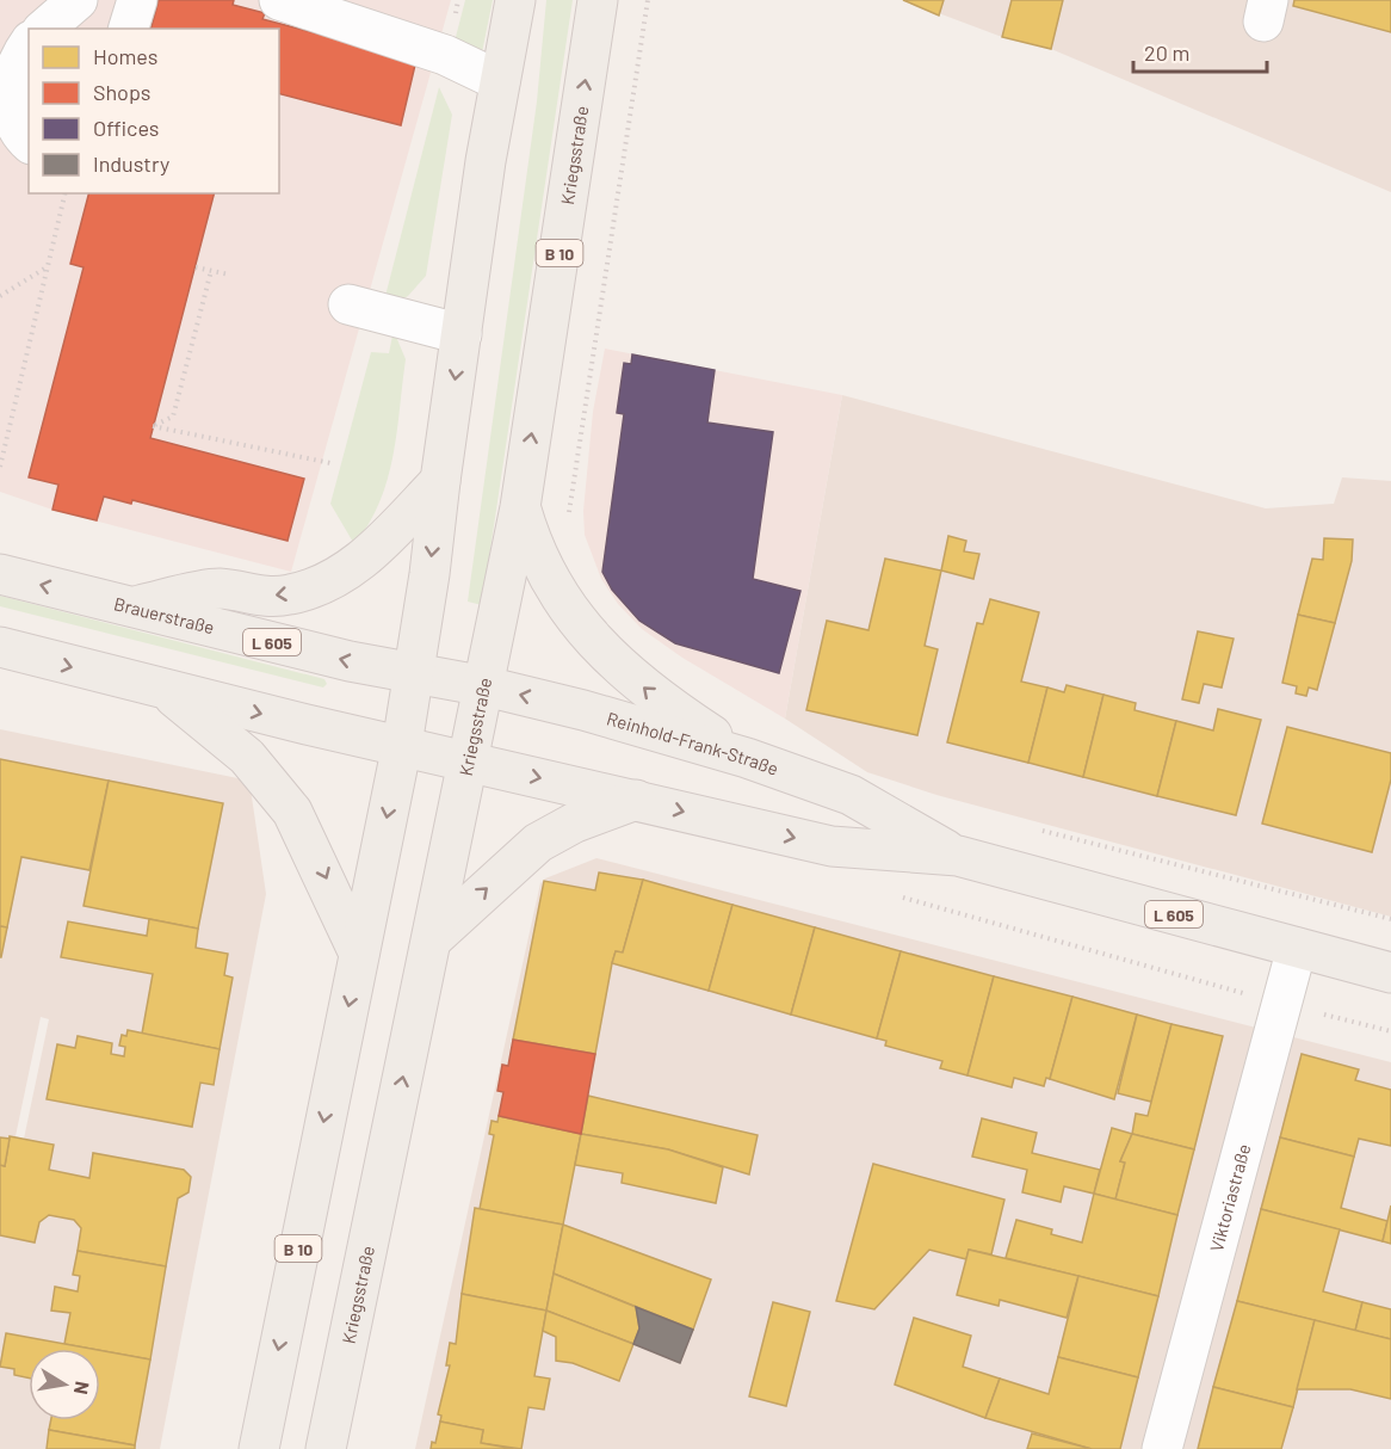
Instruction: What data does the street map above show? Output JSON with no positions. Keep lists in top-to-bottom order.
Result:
{
  "streets": {
    "main road": [
      "Kriegsstraße",
      "B 10",
      "Brauerstraße",
      "L 605",
      "Reinhold-Frank-Straße"
    ],
    "street": ["Viktoriastraße"]
  },
  "crossings": [
    ["Kriegsstraße", "Reinhold-Frank-Straße"],
    ["B 10", "Brauerstraße"],
    ["B 10", "L 605"],
    ["B 10", "Reinhold-Frank-Straße"],
    ["Brauerstraße", "Reinhold-Frank-Straße"],
    ["L 605", "Reinhold-Frank-Straße"],
    ["Reinhold-Frank-Straße", "Viktoriastraße"]
  ],
  "legend": [
    "Homes",
    "Shops",
    "Offices",
    "Industry"
  ],
  "scale_bar": "20 m",
  "north": "right"
}
